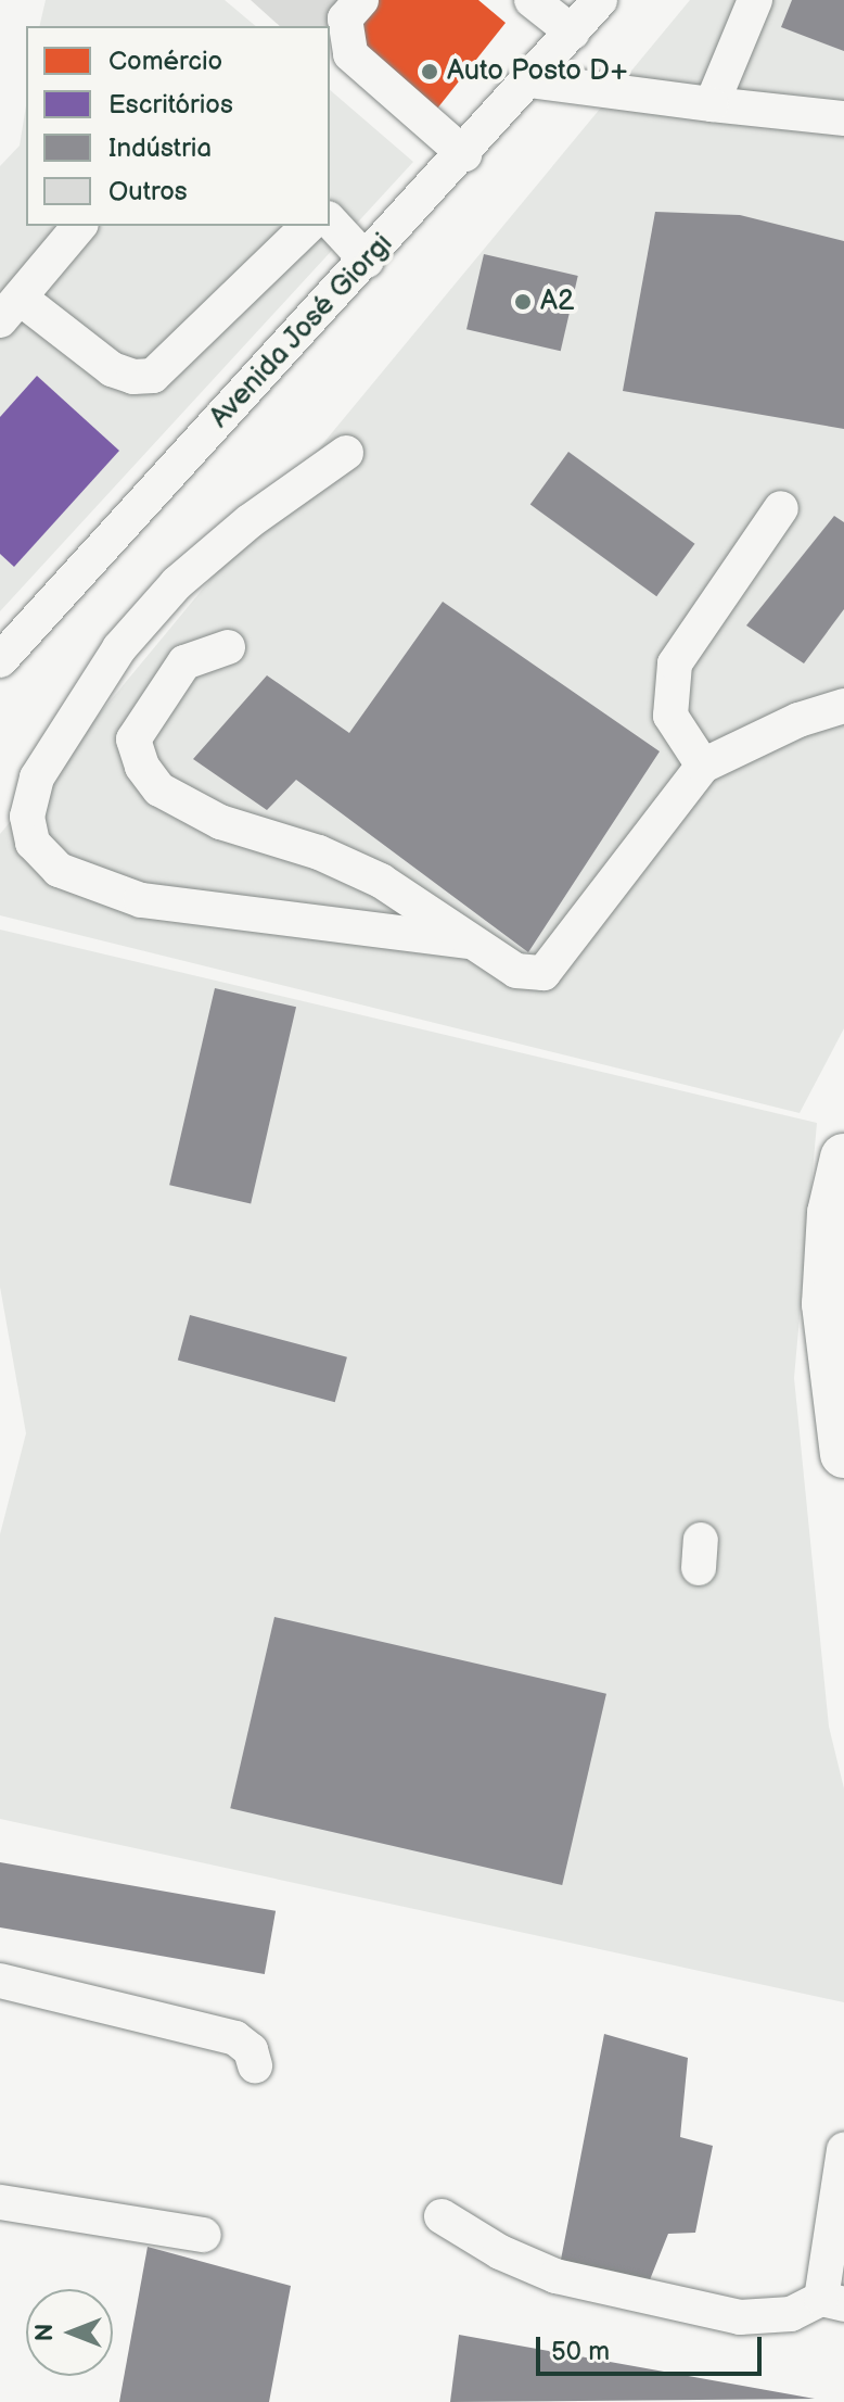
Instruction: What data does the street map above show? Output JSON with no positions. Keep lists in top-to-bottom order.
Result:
{
  "streets": {
    "street": ["Avenida José Giorgi"]
  },
  "places": ["Auto Posto D+", "A2"],
  "legend": [
    "Comércio",
    "Escritórios",
    "Indústria",
    "Outros"
  ],
  "scale_bar": "50 m",
  "north": "left"
}
